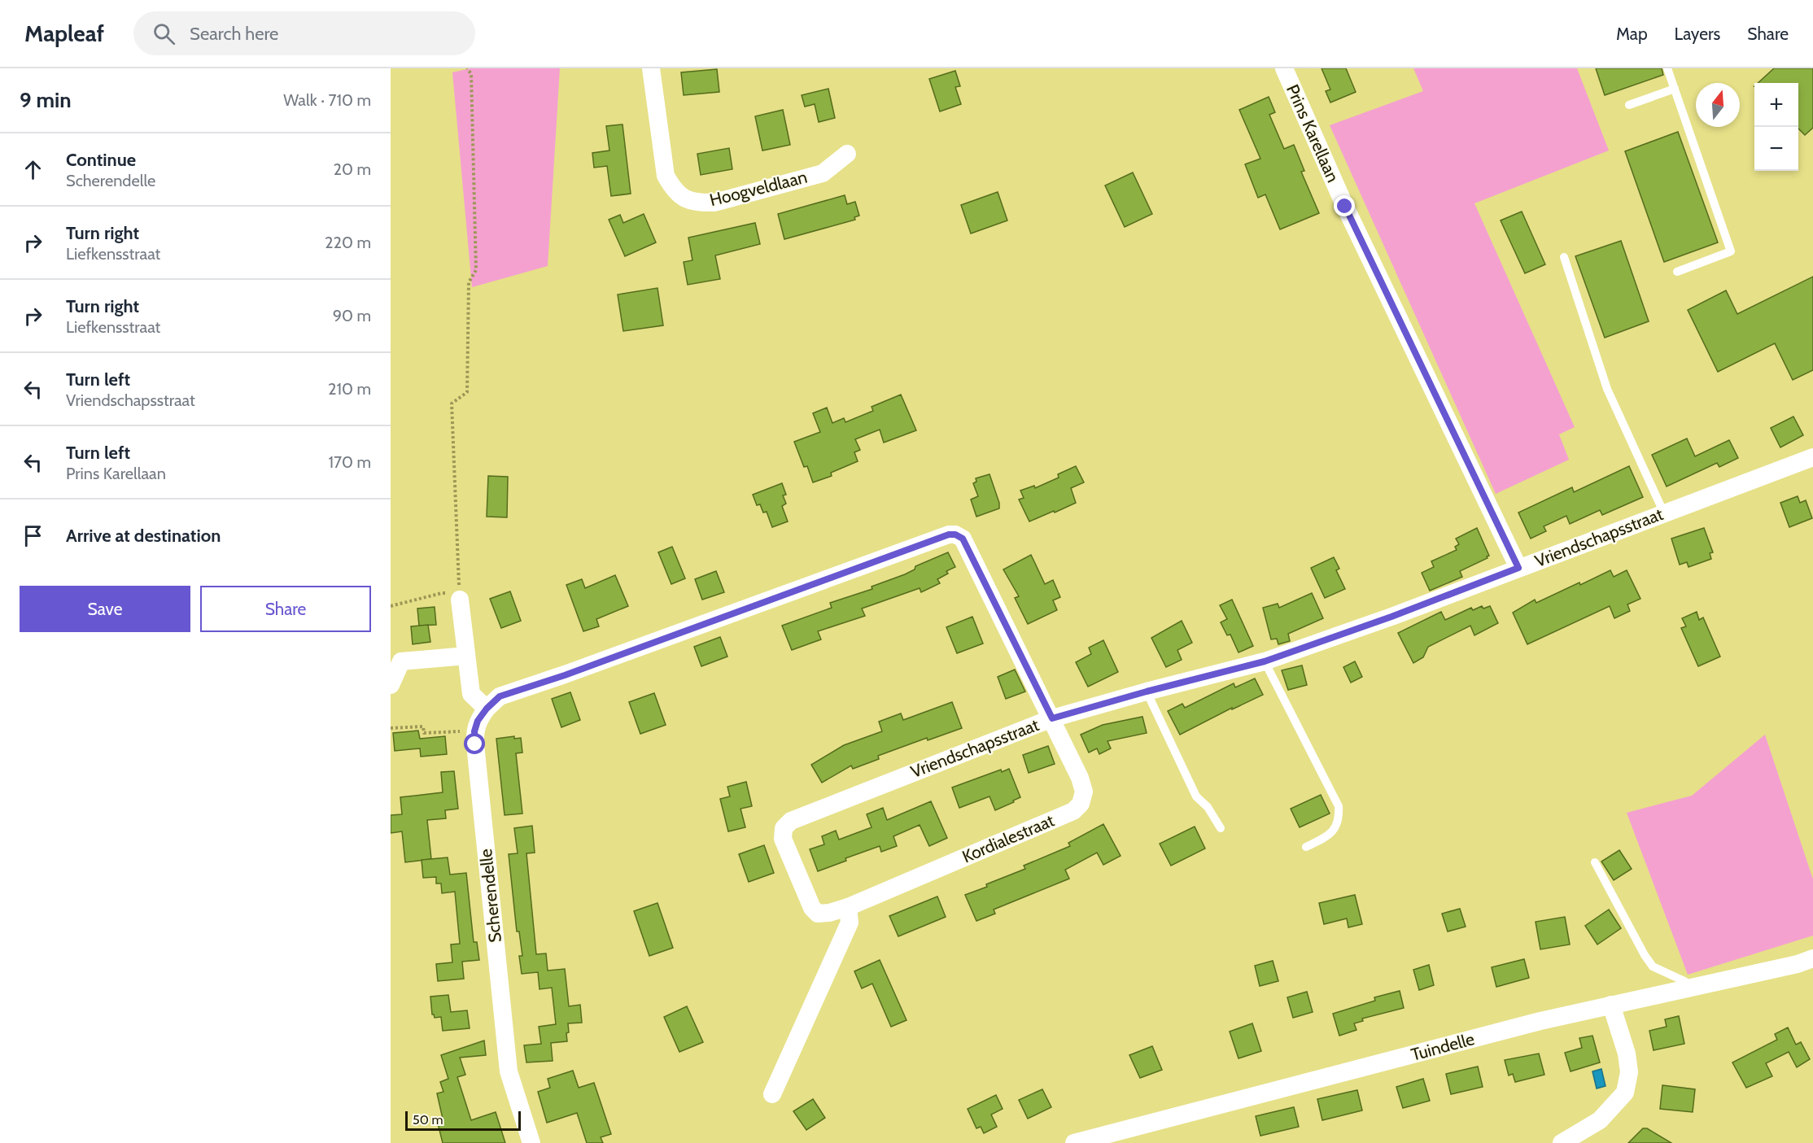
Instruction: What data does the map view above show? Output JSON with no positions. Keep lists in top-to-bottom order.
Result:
{
  "streets": {
    "street": [
      "Prins Karellaan",
      "Hoogveldlaan",
      "Vriendschapsstraat",
      "Kordialestraat",
      "Scherendelle",
      "Tuindelle"
    ]
  },
  "crossings": [
    ["Prins Karellaan", "Vriendschapsstraat"],
    ["Vriendschapsstraat", "Kordialestraat"]
  ],
  "scale_bar": "50 m",
  "north": "top",
  "page": {
    "header": "Mapleaf",
    "search": "Search here",
    "nav": ["Map", "Layers", "Share"],
    "heading": ["9 min", "Walk · 710 m"],
    "map_buttons": ["+", "−"],
    "list": [
      ["Continue", "Scherendelle", "20 m"],
      ["Turn right", "Liefkensstraat", "220 m"],
      ["Turn right", "Liefkensstraat", "90 m"],
      ["Turn left", "Vriendschapsstraat", "210 m"],
      ["Turn left", "Prins Karellaan", "170 m"],
      "Arrive at destination"
    ],
    "buttons": ["Save", "Share"],
    "scale": "50 m"
  }
}
